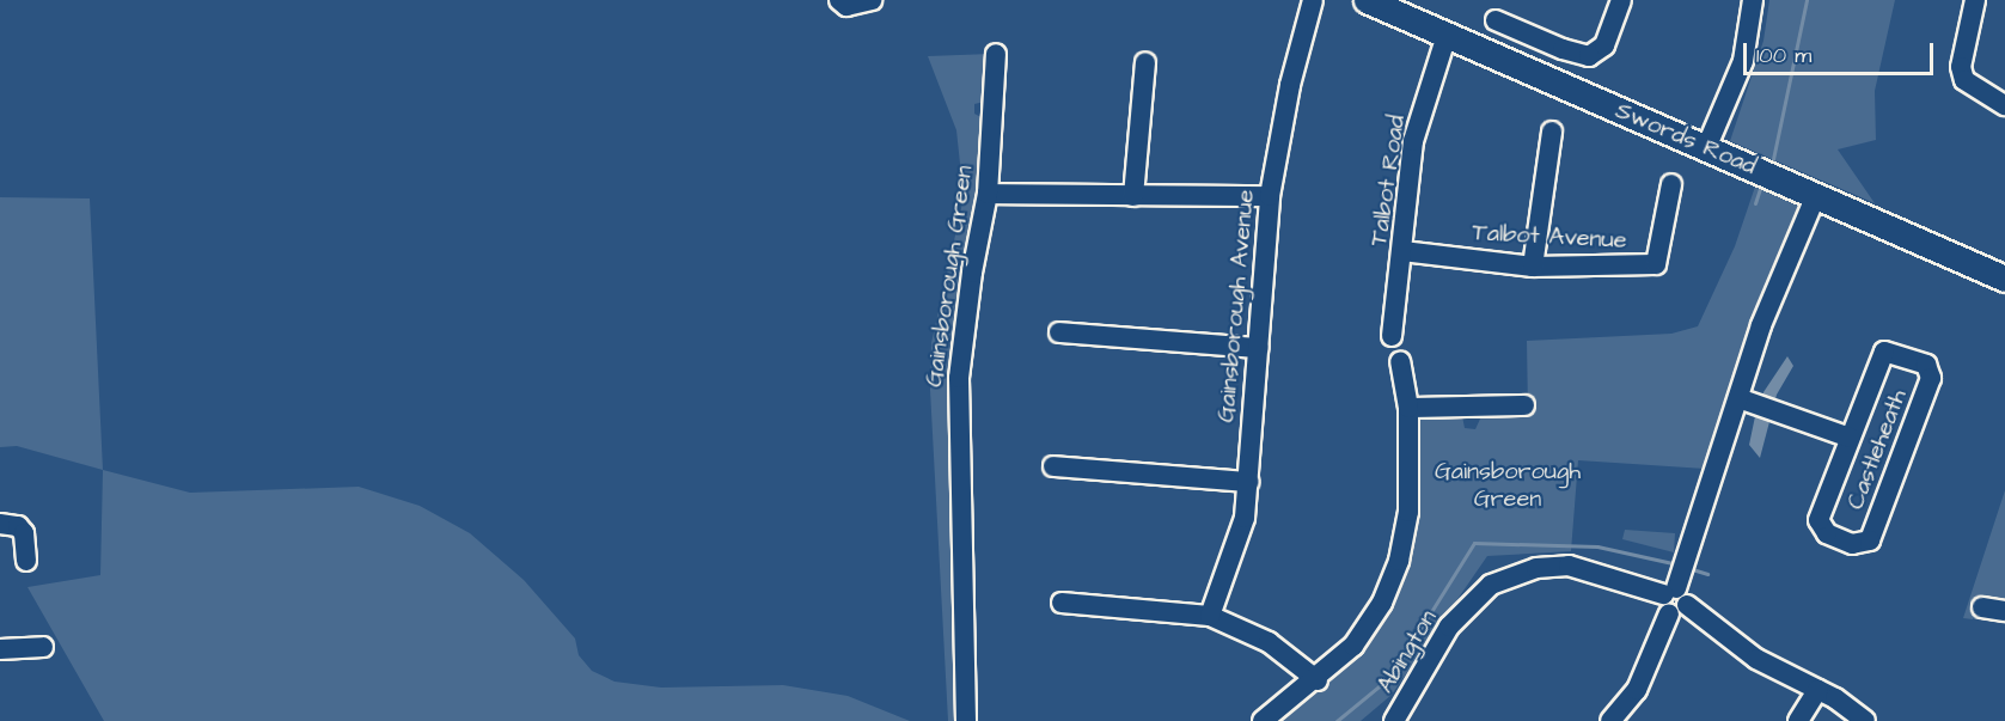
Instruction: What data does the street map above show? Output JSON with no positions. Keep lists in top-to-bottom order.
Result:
{
  "streets": {
    "main road": ["Swords Road"],
    "street": [
      "Talbot Road",
      "Talbot Avenue",
      "Gainsborough Green",
      "Gainsborough Avenue",
      "Castleheath",
      "Abington"
    ]
  },
  "crossings": [
    ["Swords Road", "Talbot Road"],
    ["Talbot Road", "Talbot Avenue"]
  ],
  "parks": ["Gainsborough Green"],
  "scale_bar": "100 m"
}
